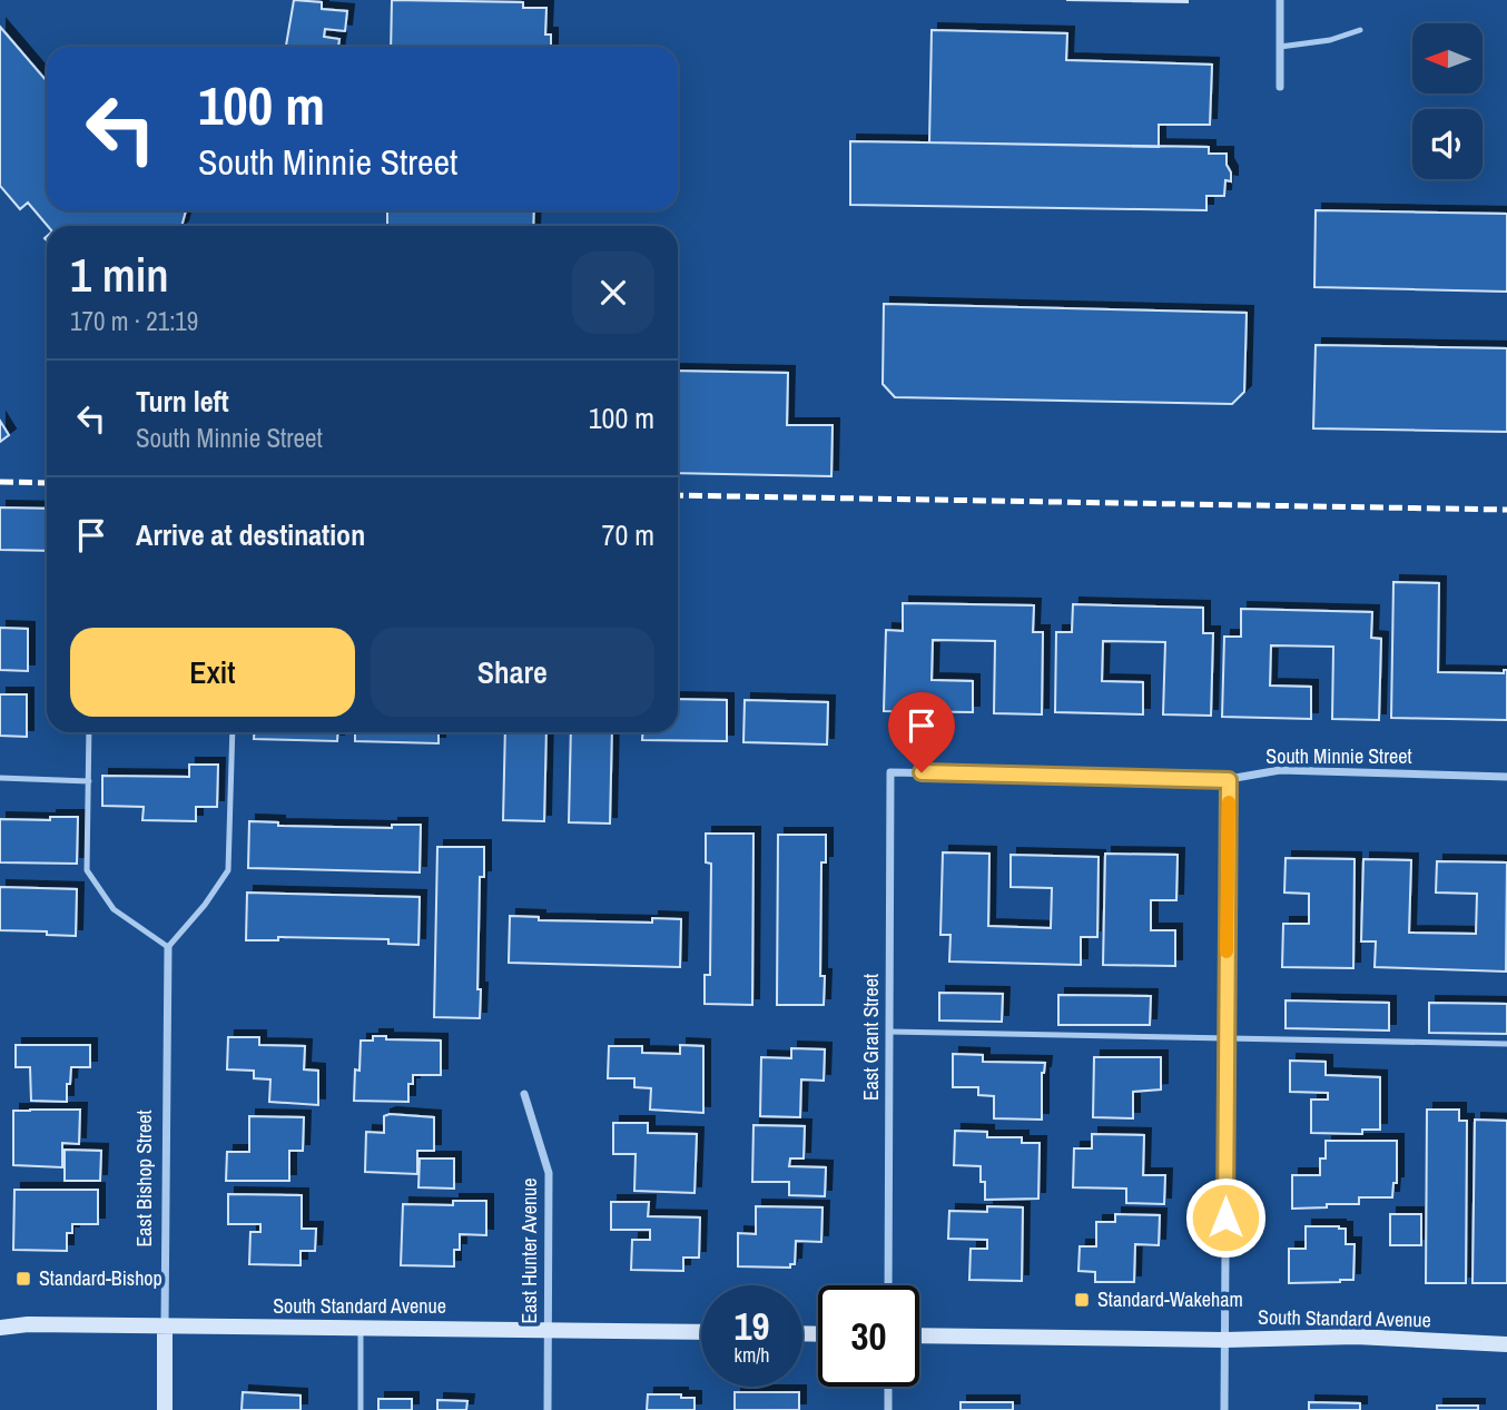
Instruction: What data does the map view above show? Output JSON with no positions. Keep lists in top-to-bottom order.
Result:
{
  "streets": {
    "street": [
      "South Minnie Street",
      "East Grant Street",
      "East Bishop Street",
      "East Hunter Avenue",
      "South Standard Avenue"
    ]
  },
  "crossings": [
    ["South Minnie Street", "East Grant Street"],
    ["East Bishop Street", "South Standard Avenue"],
    ["East Hunter Avenue", "South Standard Avenue"]
  ],
  "places": {
    "transit": ["Standard-Bishop", "Standard-Wakeham"]
  },
  "north": "left",
  "page": {
    "turn": ["100 m", "South Minnie Street"],
    "heading": ["1 min", "170 m · 21:19"],
    "list": [
      {
        "name": "Turn left",
        "note": "South Minnie Street",
        "value": "100 m"
      },
      {
        "name": "Arrive at destination",
        "value": "70 m"
      }
    ],
    "buttons": ["Exit", "Share"],
    "speed": "19 km/h",
    "limit": "30"
  }
}
